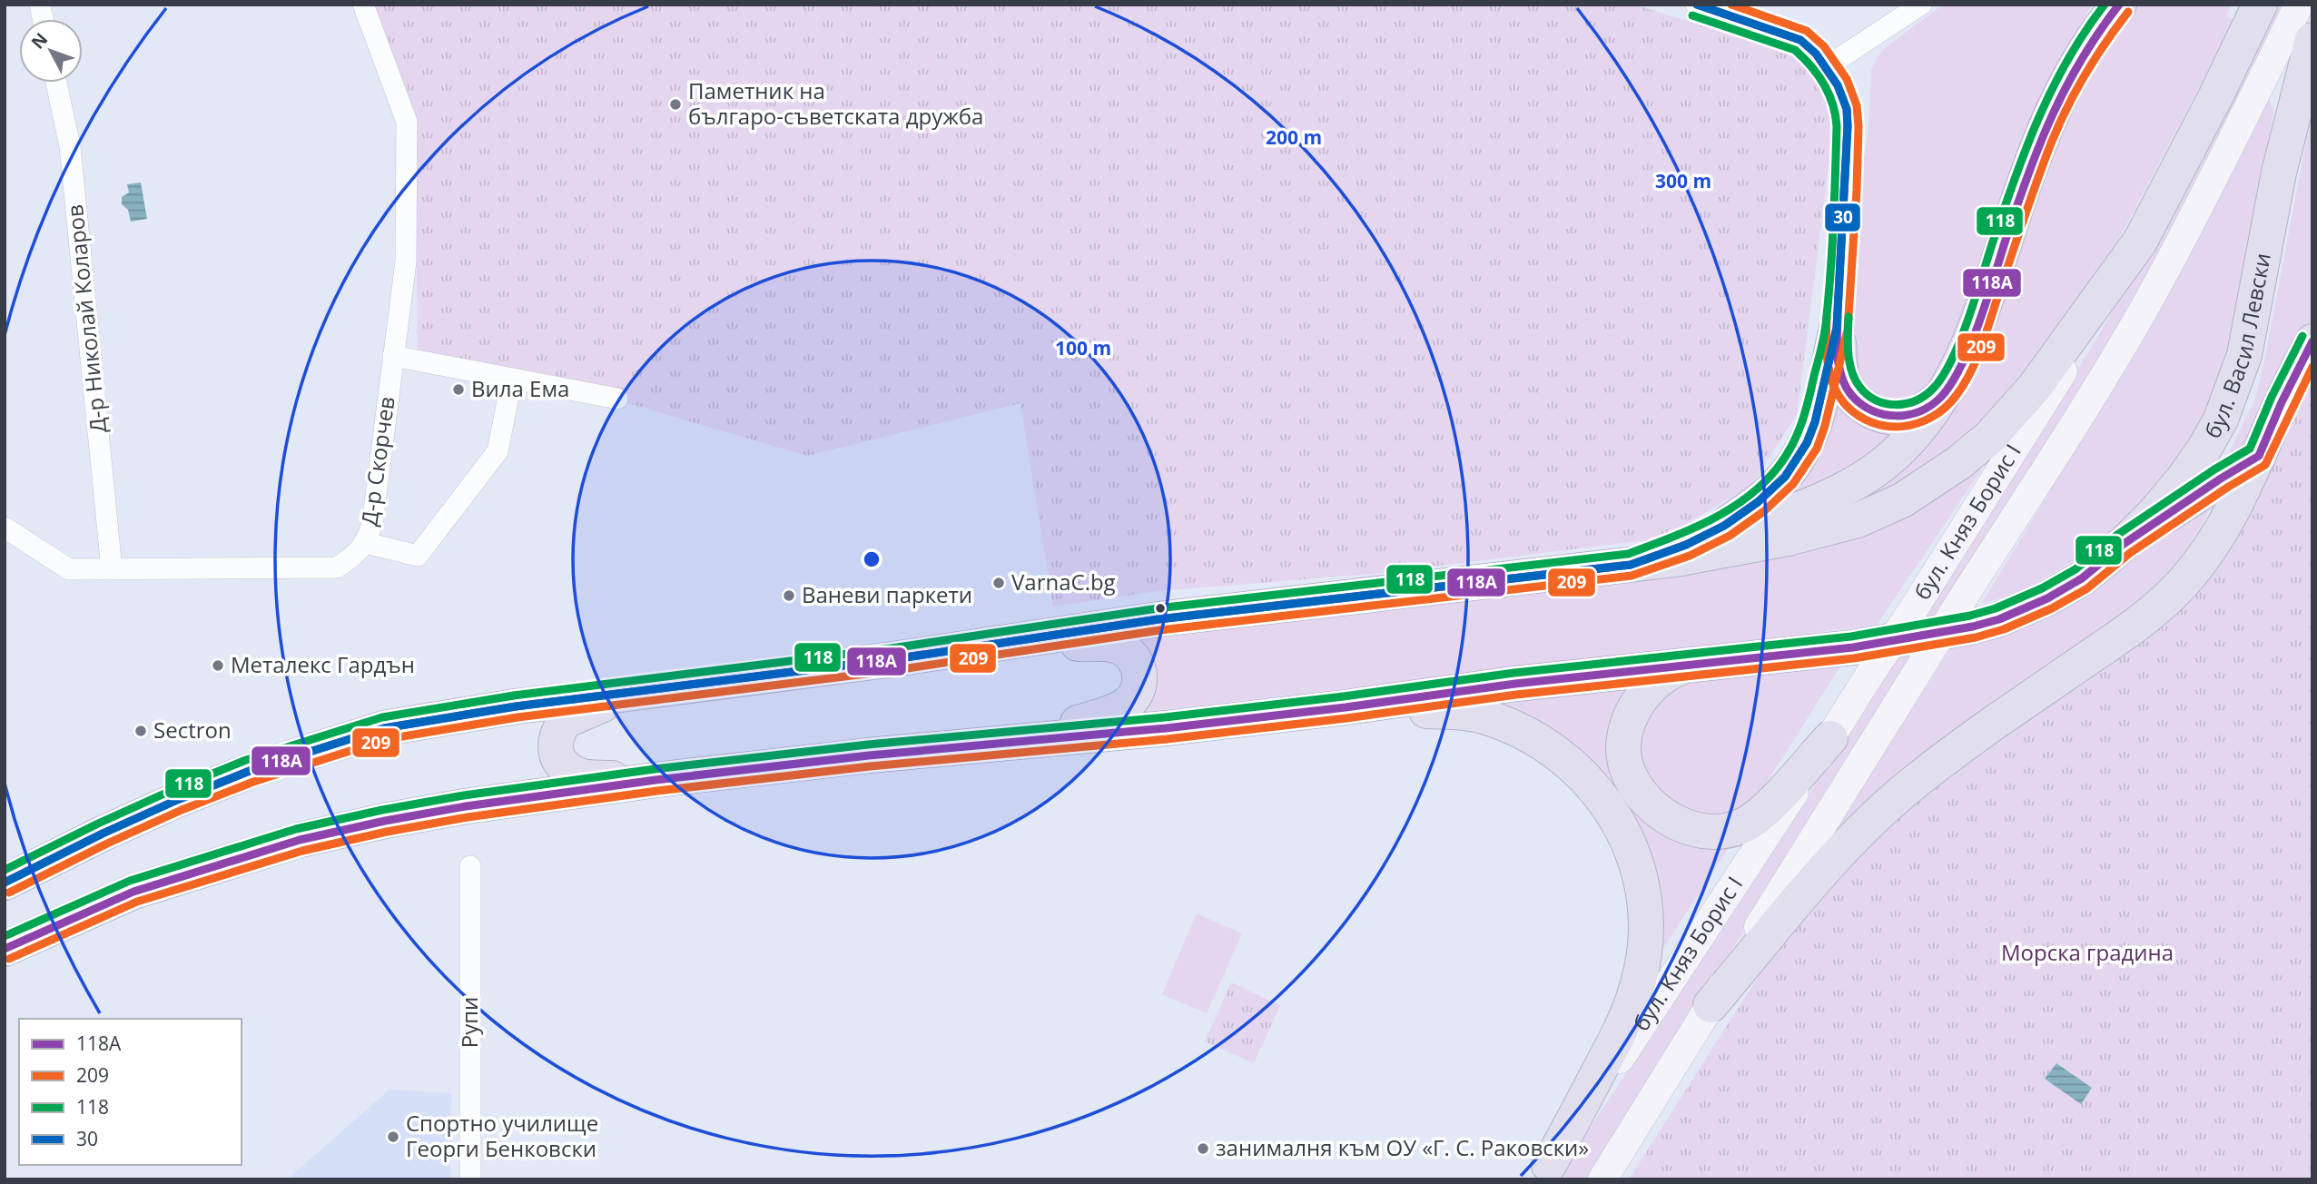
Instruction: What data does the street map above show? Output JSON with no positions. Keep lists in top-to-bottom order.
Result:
{
  "streets": {
    "highway": ["бул. Васил Левски", "бул. Княз Борис I"],
    "street": ["Д-р Николай Коларов", "Д-р Скорчев", "Рупи"]
  },
  "crossings": [
    ["Д-р Николай Коларов", "Д-р Скорчев"]
  ],
  "parks": ["Морска градина"],
  "places": [
    "Паметник на българо-съветската дружба",
    "Вила Ема",
    "VarnaC.bg",
    "Ваневи паркети",
    "Металекс Гардън",
    "Sectron",
    "Спортно училище Георги Бенковски",
    "занималня към ОУ «Г. С. Раковски»"
  ],
  "lines": [
    "transit line 118А",
    "transit line 209",
    "transit line 118",
    "transit line 30"
  ],
  "legend": [
    "118А",
    "209",
    "118",
    "30"
  ],
  "north": "top left",
  "rings": ["200 m", "300 m", "100 m"]
}
